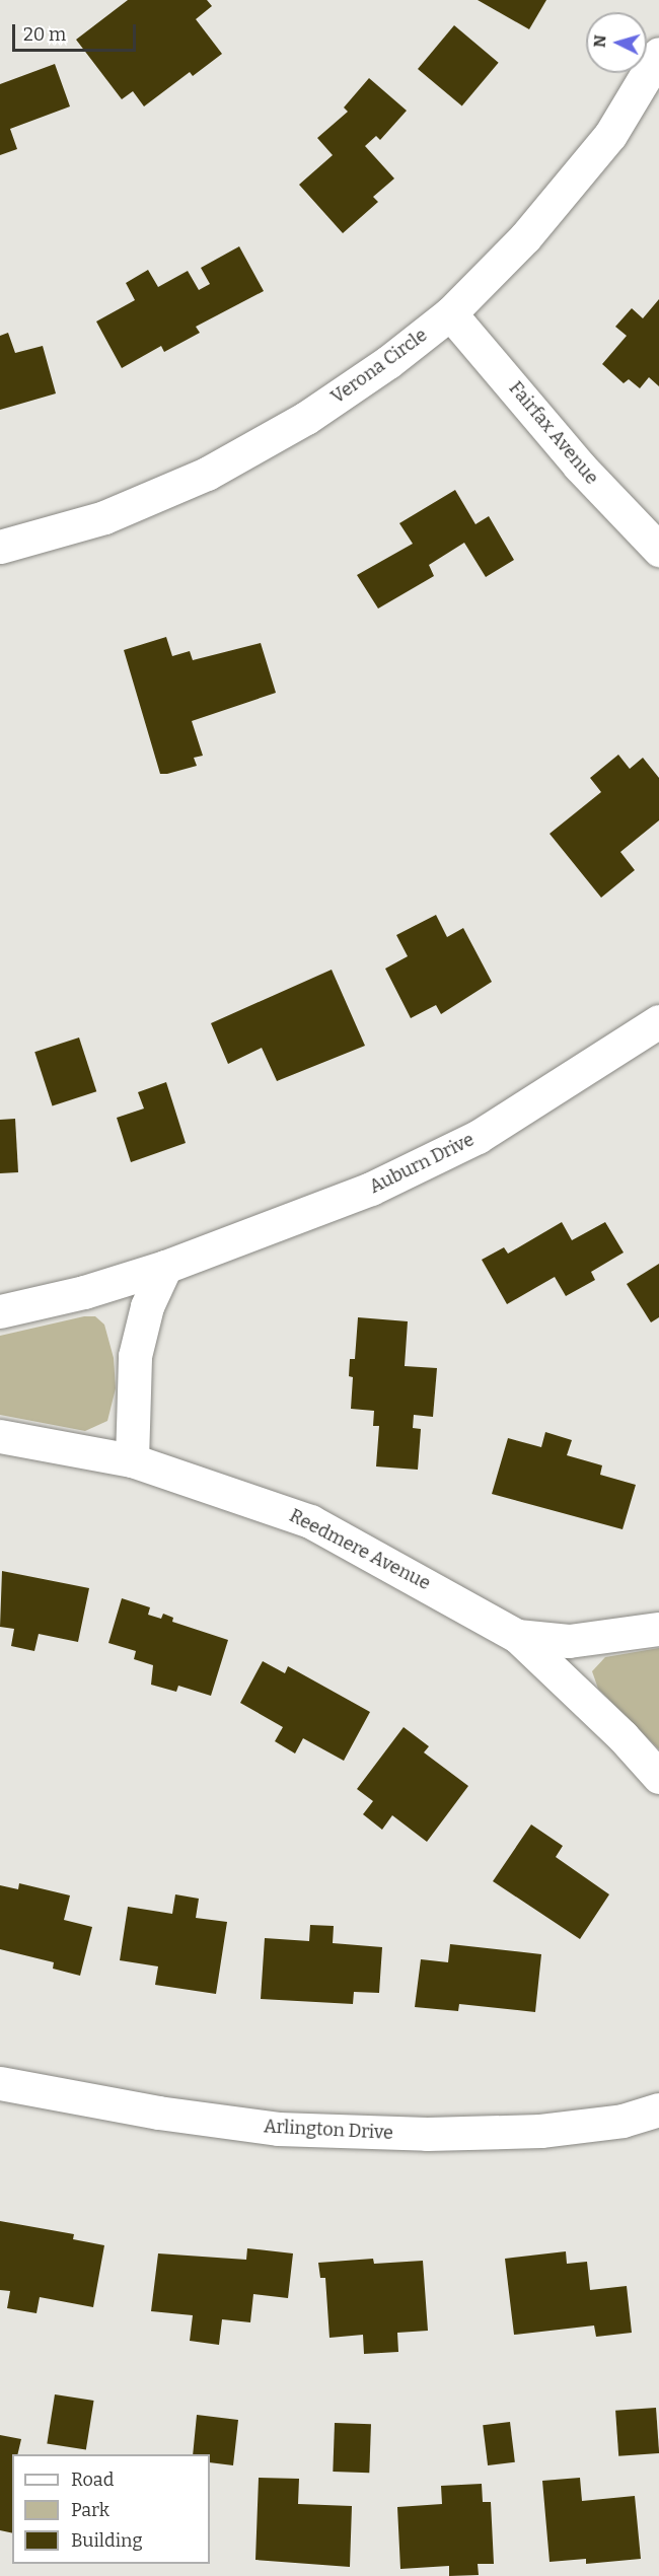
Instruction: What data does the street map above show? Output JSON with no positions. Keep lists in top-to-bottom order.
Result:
{
  "streets": {
    "street": [
      "Verona Circle",
      "Fairfax Avenue",
      "Auburn Drive",
      "Reedmere Avenue",
      "Arlington Drive"
    ]
  },
  "crossings": [
    ["Verona Circle", "Fairfax Avenue"]
  ],
  "legend": ["Road", "Park", "Building"],
  "scale_bar": "20 m",
  "north": "left"
}
